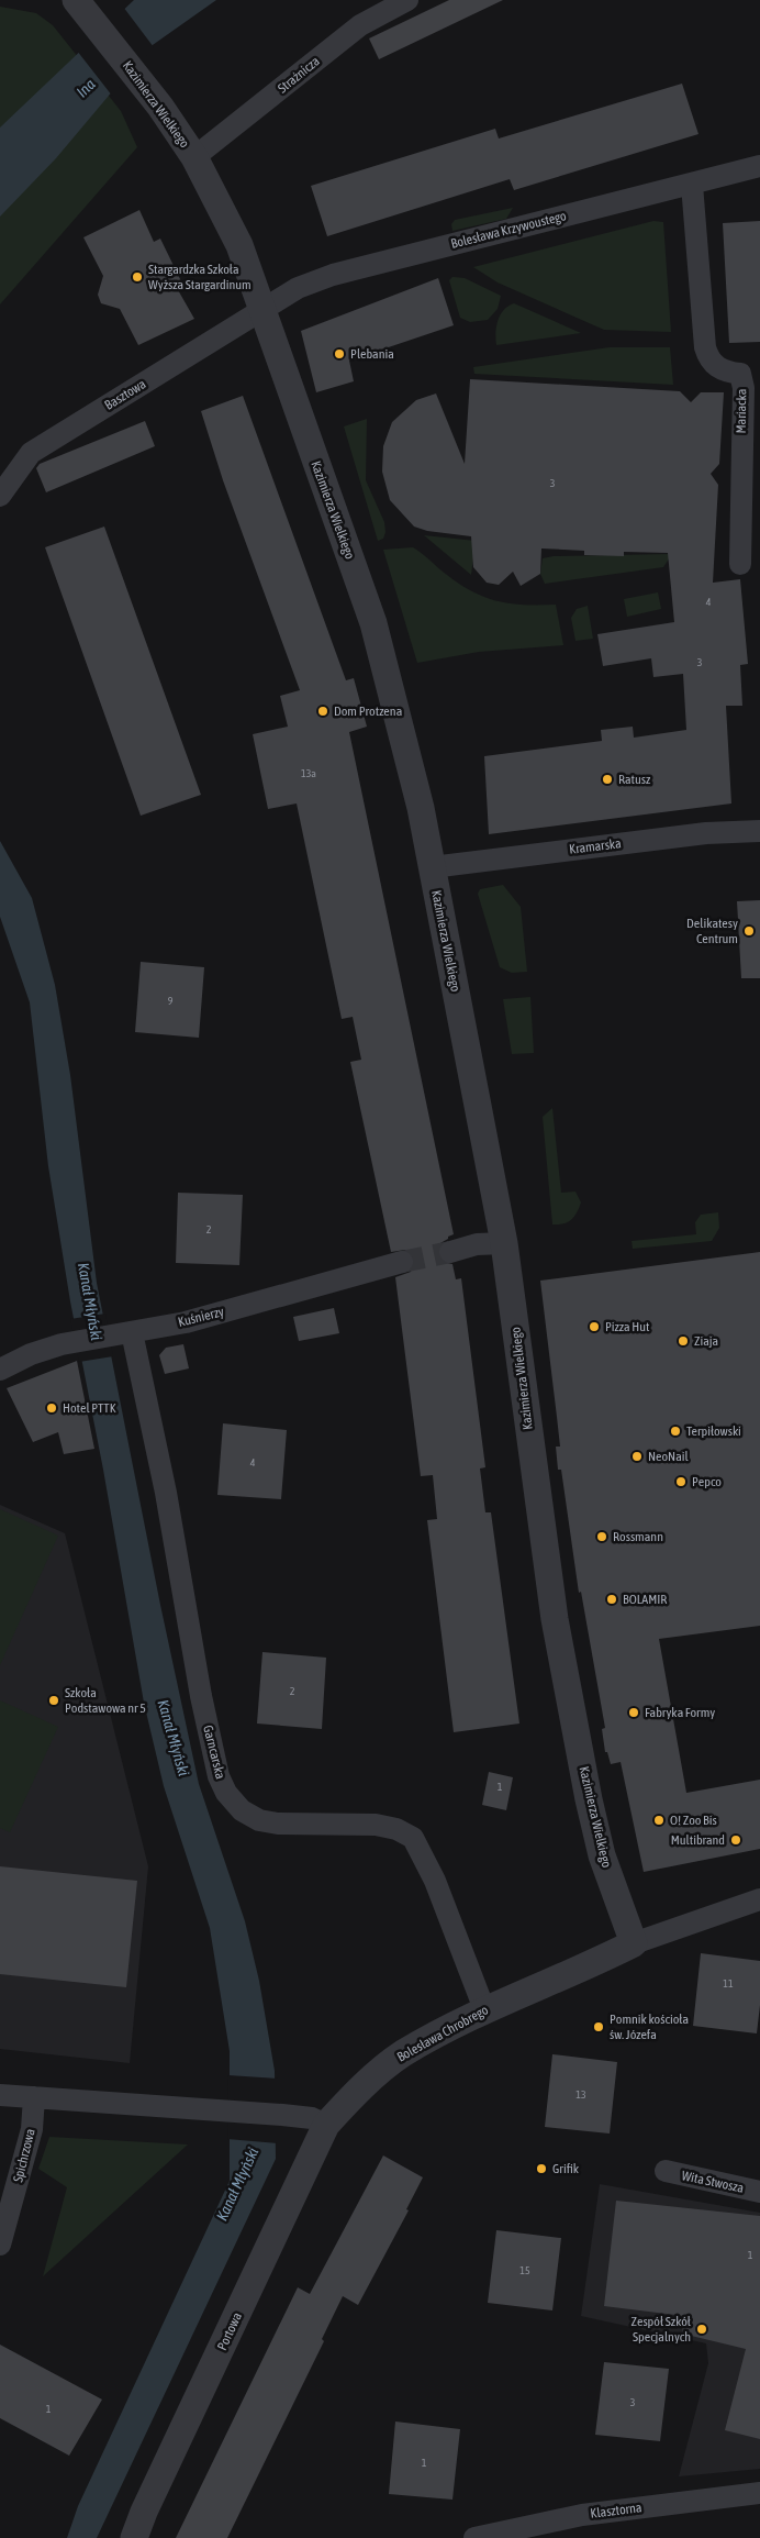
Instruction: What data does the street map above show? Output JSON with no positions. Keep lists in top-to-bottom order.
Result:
{
  "streets": {
    "street": [
      "Strażnicza",
      "Kazimierza Wielkiego",
      "Bolesława Krzywoustego",
      "Basztowa",
      "Mariacka",
      "Kramarska",
      "Kuśnierzy",
      "Garncarska",
      "Bolesława Chrobrego",
      "Spichrzowa",
      "Wita Stwosza",
      "Portowa",
      "Klasztorna"
    ]
  },
  "crossings": [
    ["Strażnicza", "Kazimierza Wielkiego"],
    ["Kazimierza Wielkiego", "Bolesława Krzywoustego"],
    ["Kazimierza Wielkiego", "Basztowa"],
    ["Kazimierza Wielkiego", "Kramarska"],
    ["Kazimierza Wielkiego", "Bolesława Chrobrego"],
    ["Bolesława Krzywoustego", "Basztowa"],
    ["Bolesława Krzywoustego", "Mariacka"],
    ["Kuśnierzy", "Garncarska"],
    ["Garncarska", "Bolesława Chrobrego"],
    ["Bolesława Chrobrego", "Portowa"]
  ],
  "water": ["Ina", "Kanał Młyński"],
  "places": [
    "Stargardzka Szkoła Wyższa Stargardinum",
    "Plebania",
    "Dom Protzena",
    "Ratusz",
    "Delikatesy Centrum",
    "Pizza Hut",
    "Ziaja",
    "Hotel PTTK",
    "Terpiłowski",
    "NeoNail",
    "Pepco",
    "Rossmann",
    "BOLAMIR",
    "Szkoła Podstawowa nr 5",
    "Fabryka Formy",
    "O! Zoo Bis",
    "Multibrand",
    "Pomnik kościoła św. Józefa",
    "Grifik",
    "Zespół Szkół Specjalnych"
  ],
  "house_numbers": [
    "3",
    "4",
    "3",
    "13a",
    "9",
    "2",
    "4",
    "2",
    "1",
    "11",
    "13",
    "1",
    "15",
    "3",
    "1",
    "1"
  ]
}
